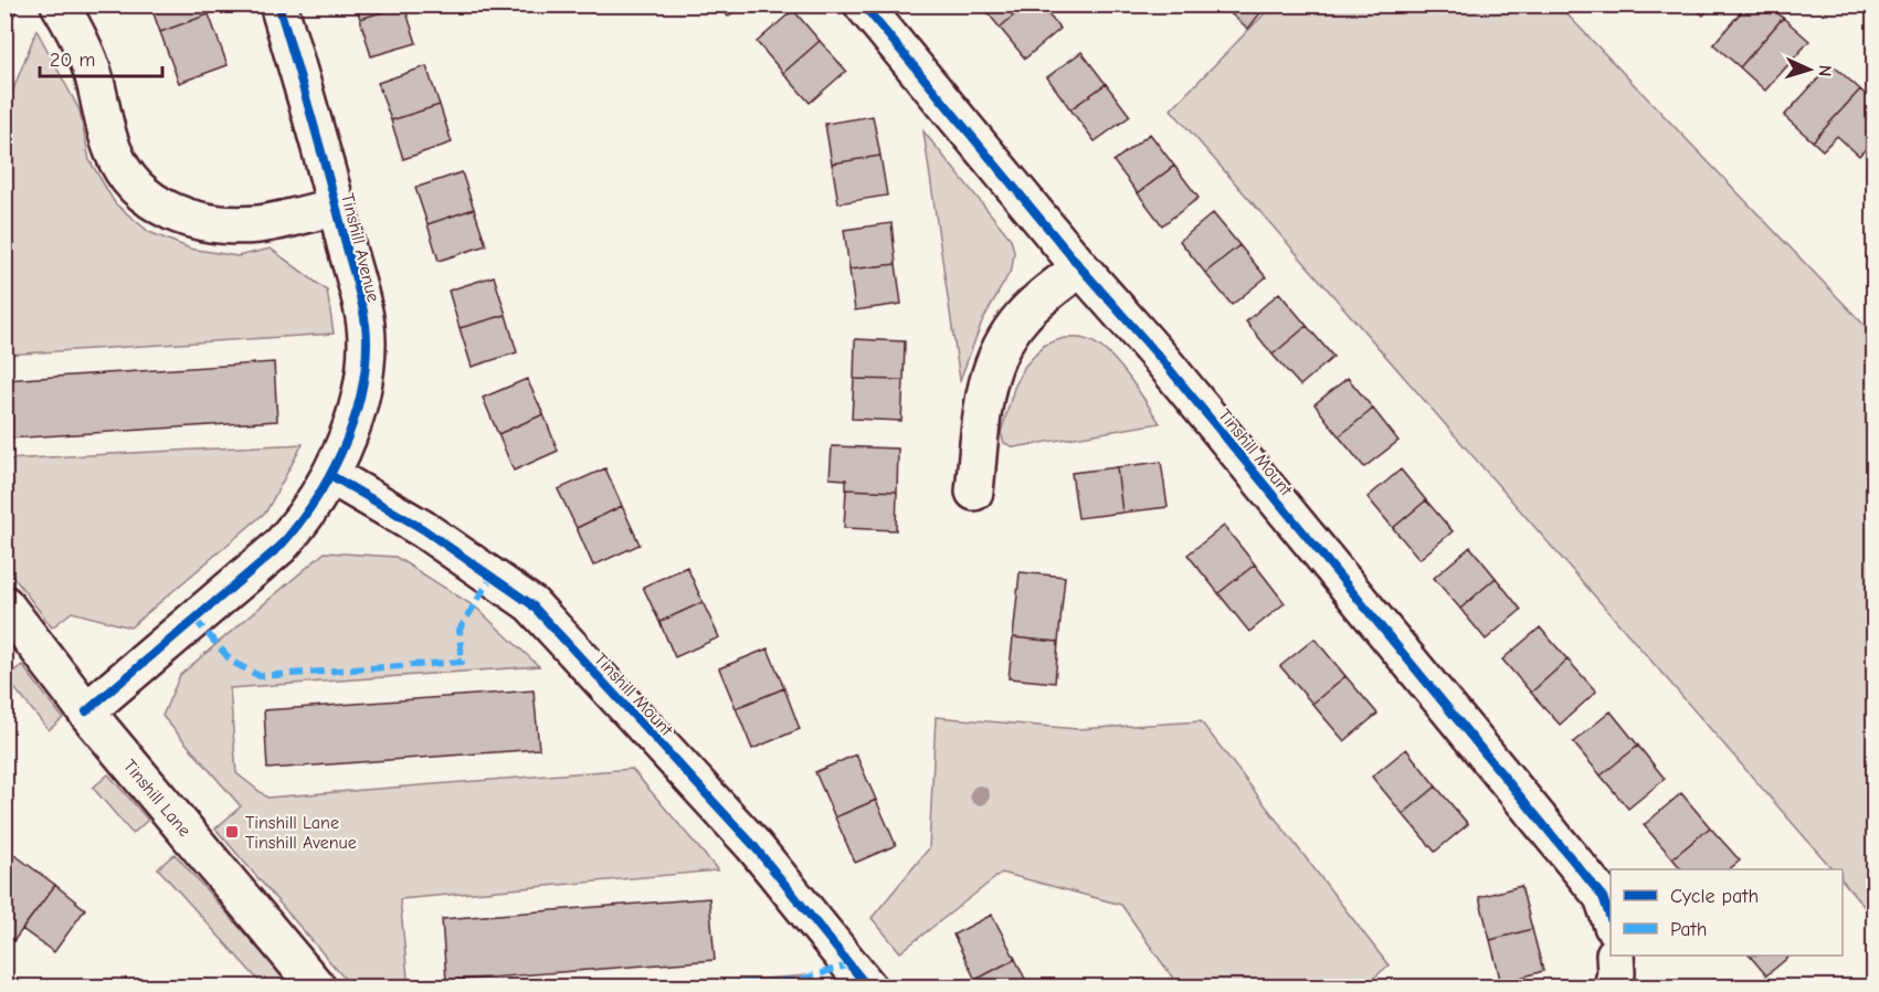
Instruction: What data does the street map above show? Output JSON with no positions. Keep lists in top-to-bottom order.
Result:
{
  "streets": {
    "street": ["Tinshill Avenue", "Tinshill Mount", "Tinshill Lane"]
  },
  "crossings": [
    ["Tinshill Avenue", "Tinshill Mount"],
    ["Tinshill Avenue", "Tinshill Lane"]
  ],
  "places": {
    "transit": ["Tinshill Lane Tinshill Avenue"]
  },
  "legend": ["Cycle path", "Path"],
  "scale_bar": "20 m",
  "north": "right"
}
